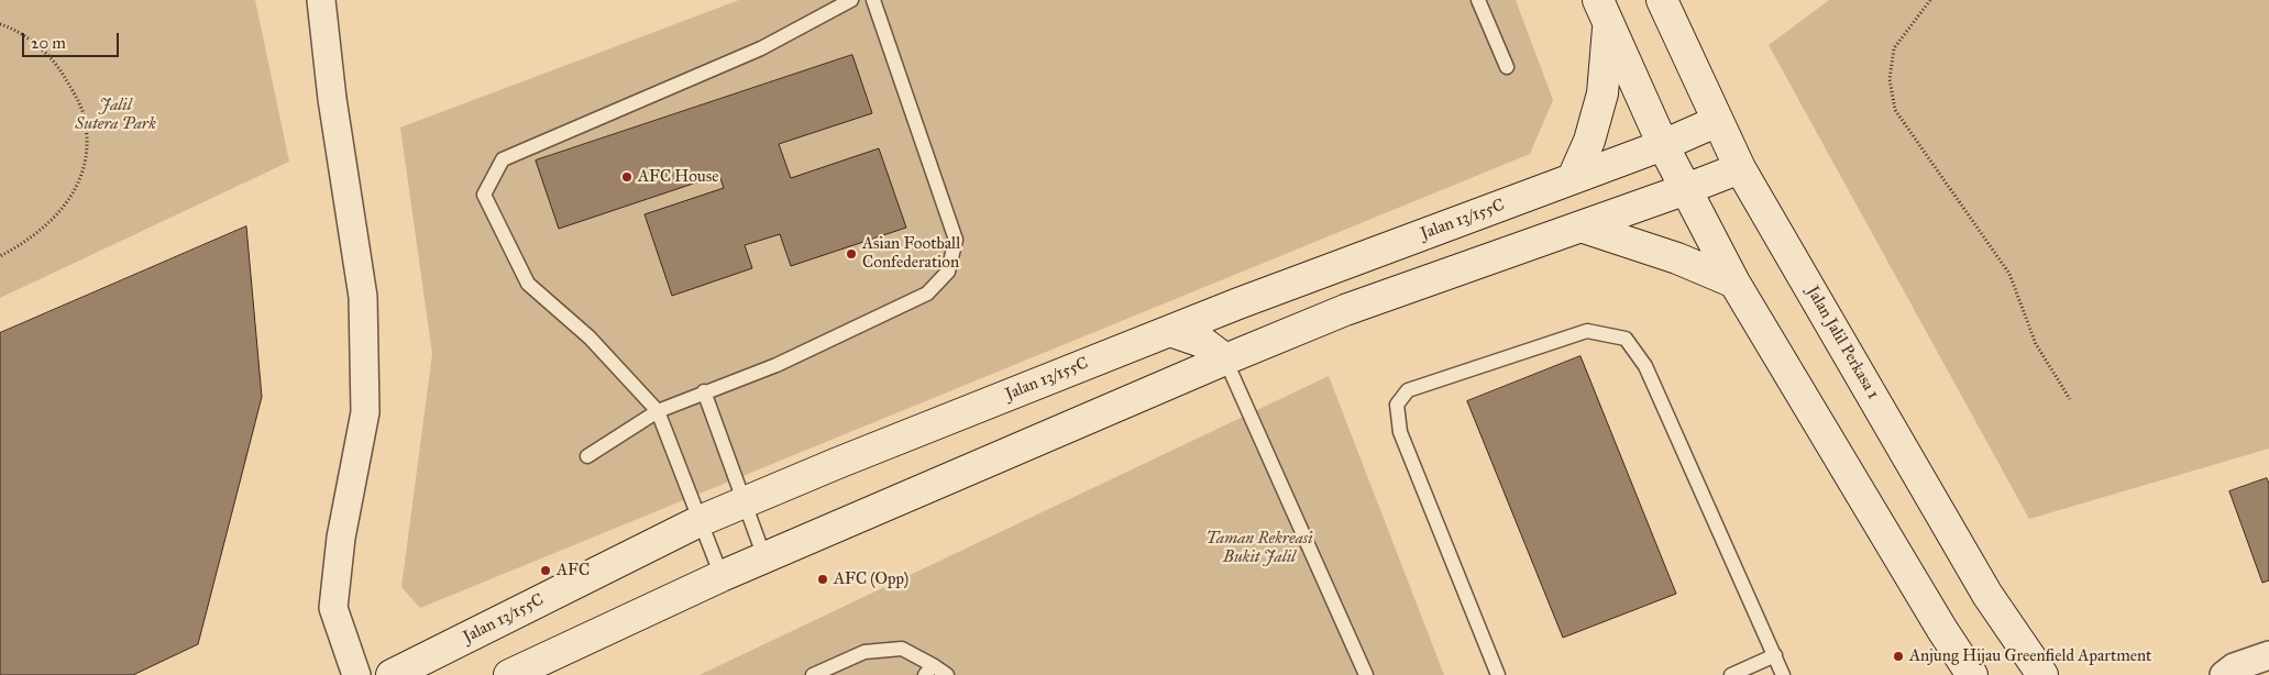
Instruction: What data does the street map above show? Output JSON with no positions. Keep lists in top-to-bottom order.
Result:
{
  "streets": {
    "main road": ["Jalan 13/155C", "Jalan Jalil Perkasa 1"]
  },
  "crossings": [
    ["Jalan 13/155C", "Jalan Jalil Perkasa 1"]
  ],
  "parks": ["Jalil Sutera Park", "Taman Rekreasi Bukit Jalil"],
  "places": [
    "AFC House",
    "Asian Football Confederation",
    "AFC",
    "AFC (Opp)",
    "Anjung Hijau Greenfield Apartment"
  ],
  "scale_bar": "20 m"
}
